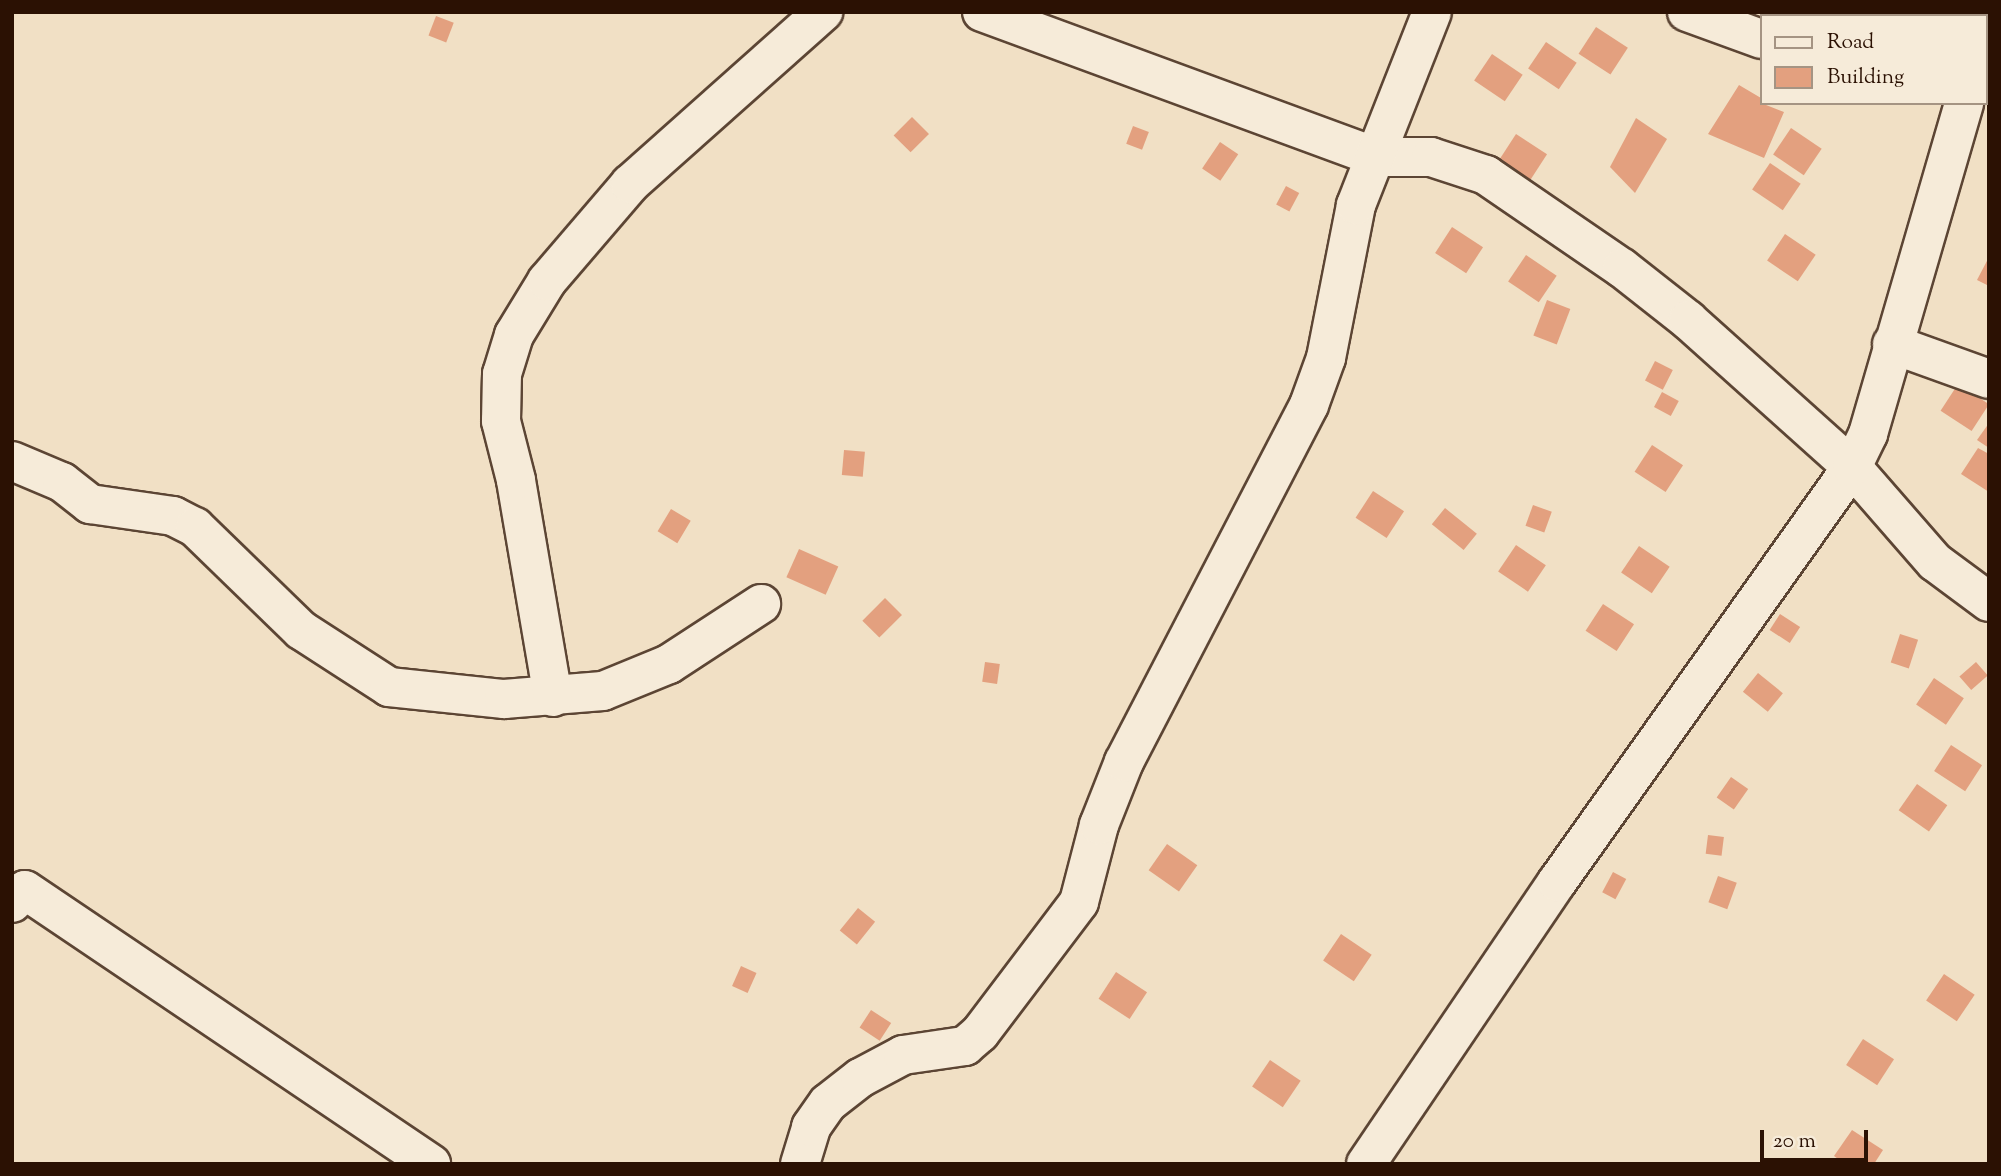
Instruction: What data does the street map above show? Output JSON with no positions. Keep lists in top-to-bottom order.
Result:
{
  "legend": ["Road", "Building"],
  "scale_bar": "20 m"
}
